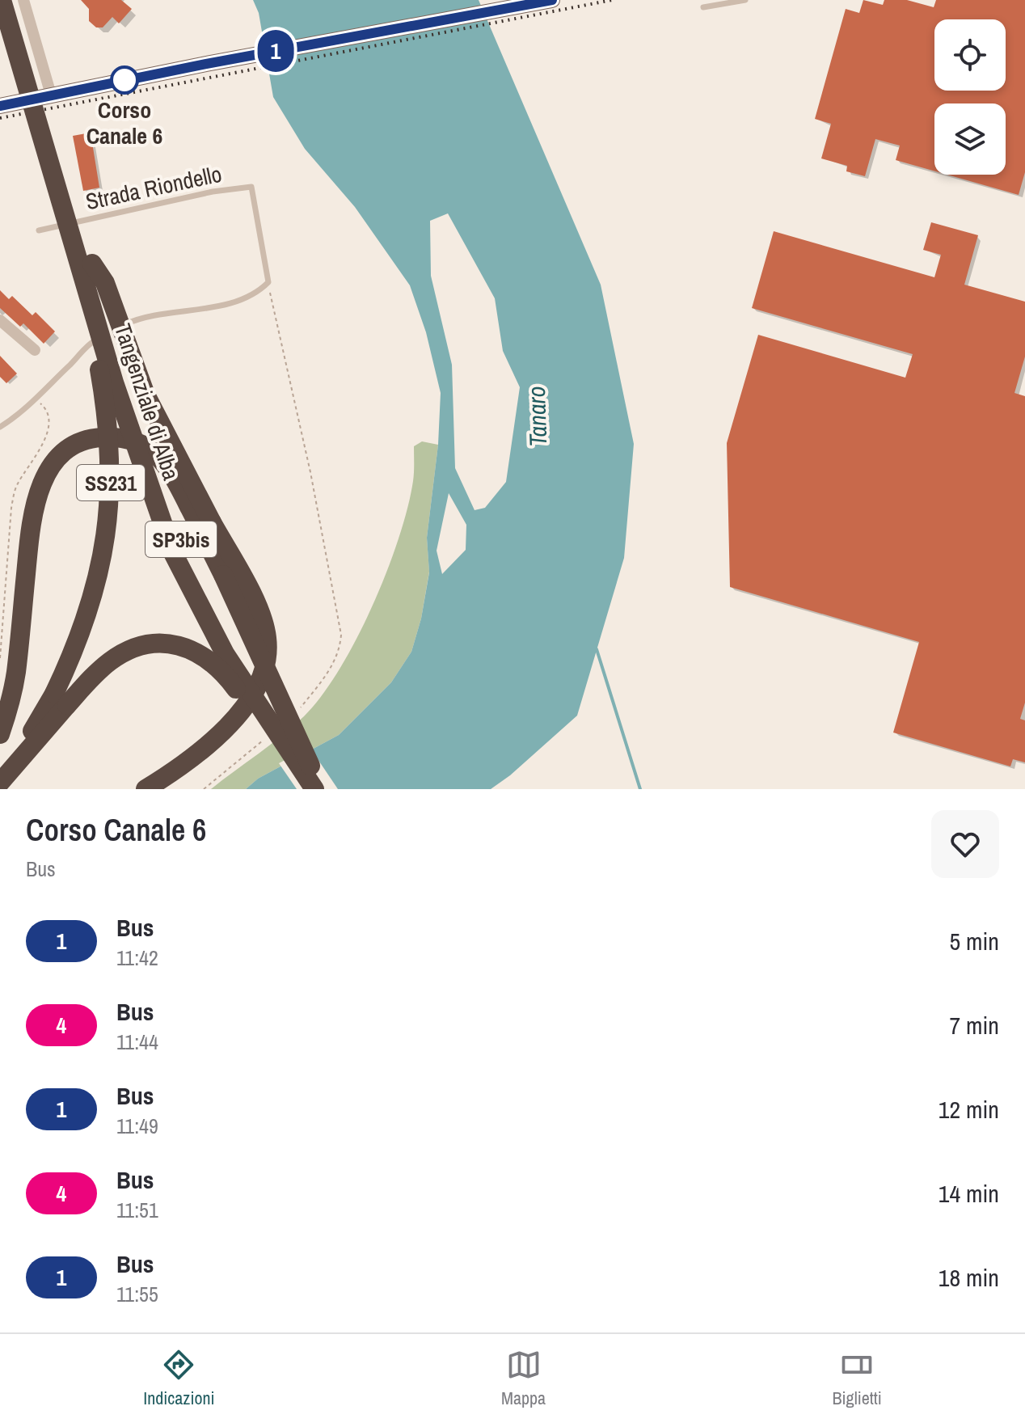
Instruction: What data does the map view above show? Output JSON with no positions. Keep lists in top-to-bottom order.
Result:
{
  "streets": {
    "highway": ["Tangenziale di Alba", "SS231", "SP3bis"],
    "lane": ["Strada Riondello"]
  },
  "crossings": [
    ["Tangenziale di Alba", "SS231"]
  ],
  "water": ["Tanaro"],
  "places": ["Corso Canale 6"],
  "lines": ["bus line 1"],
  "page": {
    "on_map": "1",
    "heading": ["Corso Canale 6", "Bus"],
    "list": [
      {
        "mark": "1",
        "name": "Bus",
        "note": "11:42",
        "value": "5 min"
      },
      {
        "mark": "4",
        "name": "Bus",
        "note": "11:44",
        "value": "7 min"
      },
      {
        "mark": "1",
        "name": "Bus",
        "note": "11:49",
        "value": "12 min"
      },
      {
        "mark": "4",
        "name": "Bus",
        "note": "11:51",
        "value": "14 min"
      },
      {
        "mark": "1",
        "name": "Bus",
        "note": "11:55",
        "value": "18 min"
      }
    ],
    "tabs": ["Indicazioni", "Mappa", "Biglietti"]
  }
}
